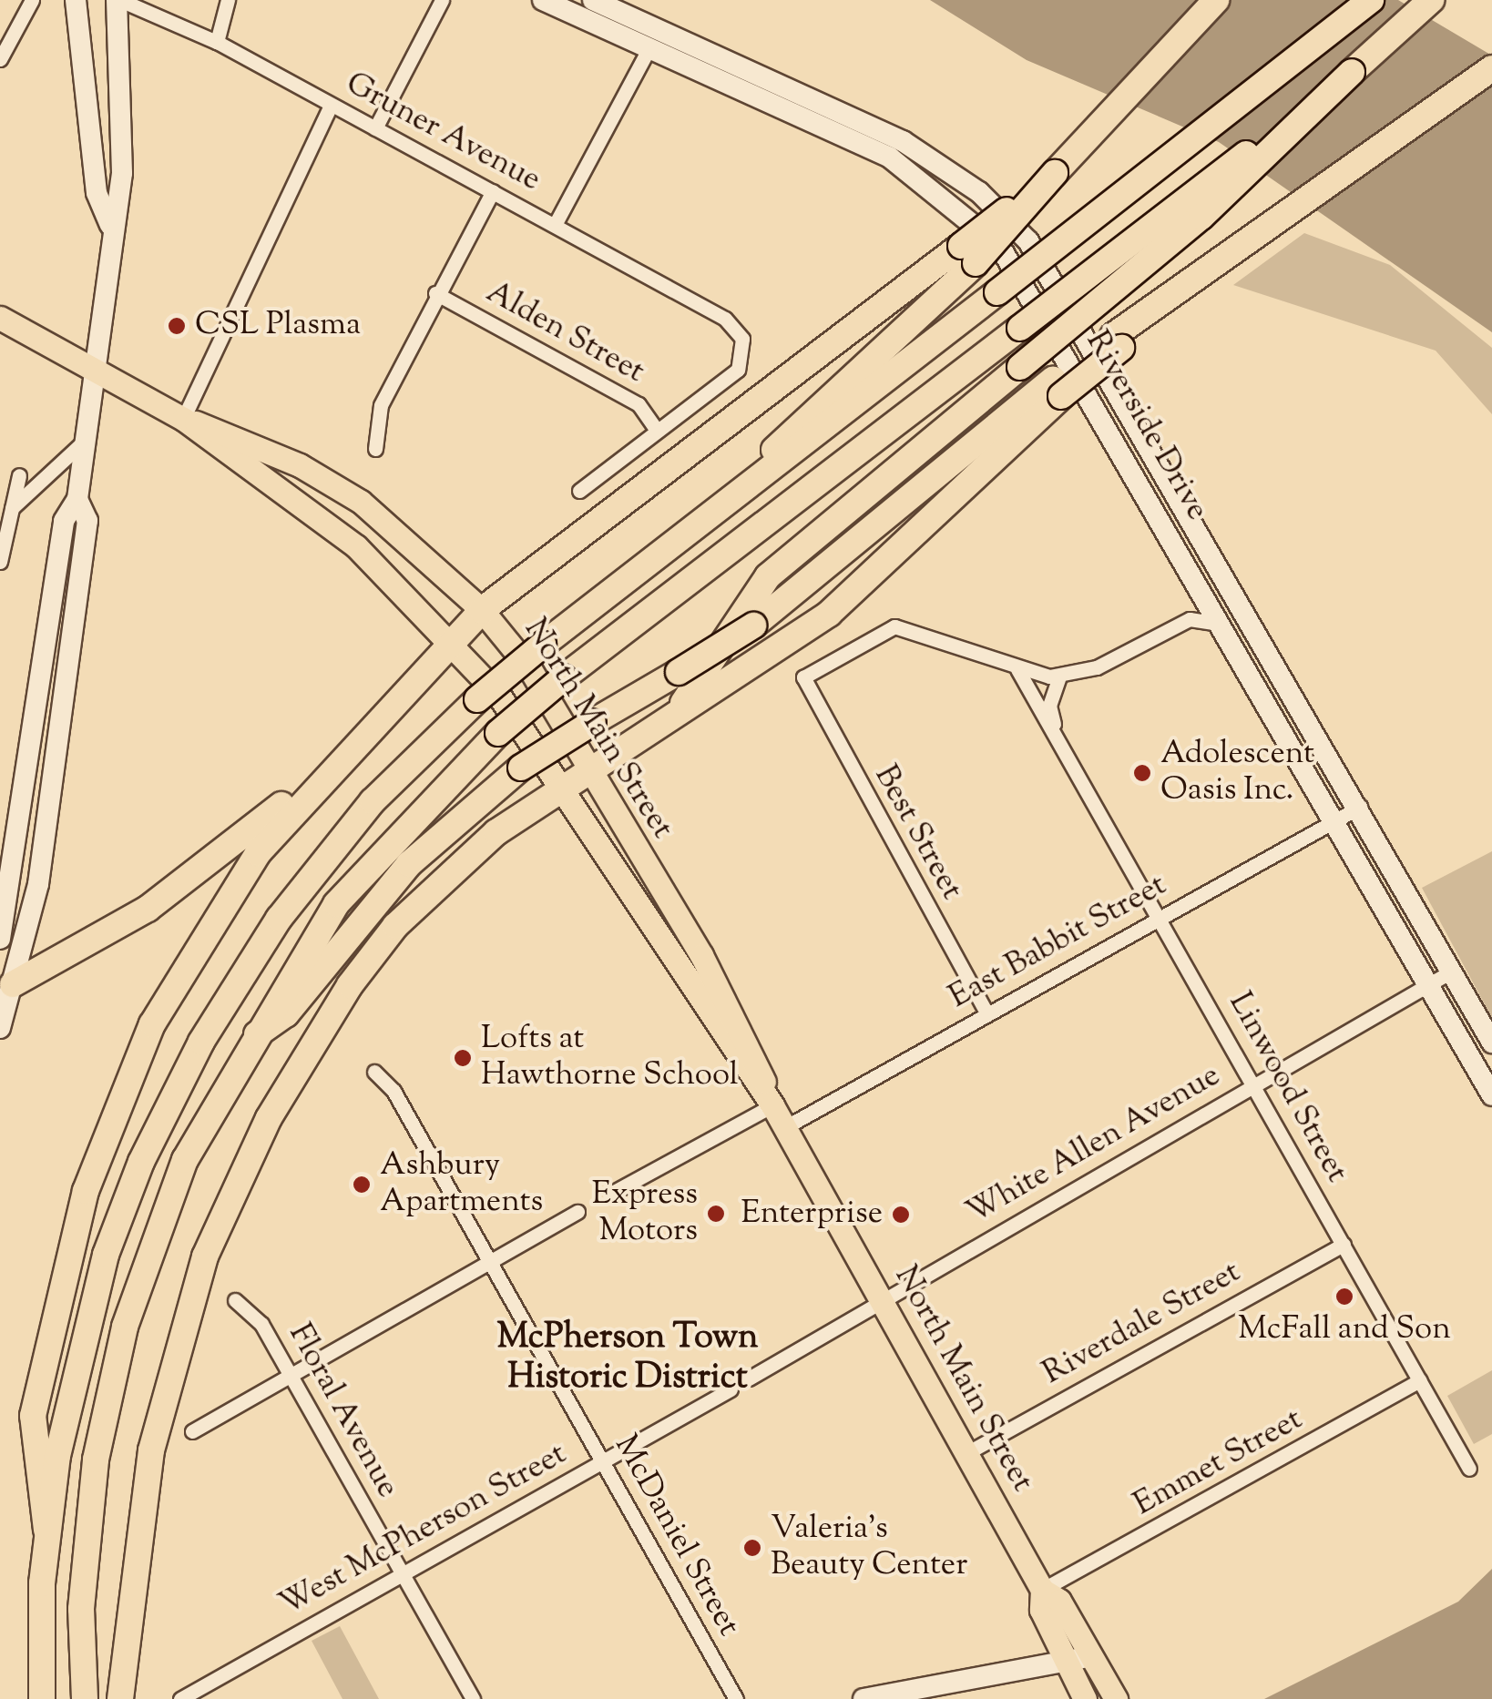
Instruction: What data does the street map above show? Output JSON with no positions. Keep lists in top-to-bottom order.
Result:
{
  "streets": {
    "main road": ["Riverside Drive", "North Main Street"],
    "street": [
      "Gruner Avenue",
      "Alden Street",
      "Best Street",
      "East Babbit Street",
      "Linwood Street",
      "White Allen Avenue",
      "Riverdale Street",
      "Floral Avenue",
      "Emmet Street",
      "West McPherson Street",
      "McDaniel Street"
    ]
  },
  "crossings": [
    ["Gruner Avenue", "Alden Street"],
    ["Riverside Drive", "East Babbit Street"],
    ["Riverside Drive", "White Allen Avenue"],
    ["North Main Street", "East Babbit Street"],
    ["North Main Street", "White Allen Avenue"],
    ["North Main Street", "Riverdale Street"],
    ["North Main Street", "Emmet Street"],
    ["Best Street", "East Babbit Street"],
    ["Best Street", "Linwood Street"],
    ["East Babbit Street", "Linwood Street"],
    ["Linwood Street", "White Allen Avenue"],
    ["Linwood Street", "Riverdale Street"],
    ["Linwood Street", "Emmet Street"],
    ["Floral Avenue", "West McPherson Street"],
    ["West McPherson Street", "McDaniel Street"]
  ],
  "districts": ["McPherson Town Historic District"],
  "places": [
    "CSL Plasma",
    "Adolescent Oasis Inc.",
    "Lofts at Hawthorne School",
    "Ashbury Apartments",
    "Express Motors",
    "Enterprise",
    "McFall and Son",
    "Valeria’s Beauty Center"
  ]
}
